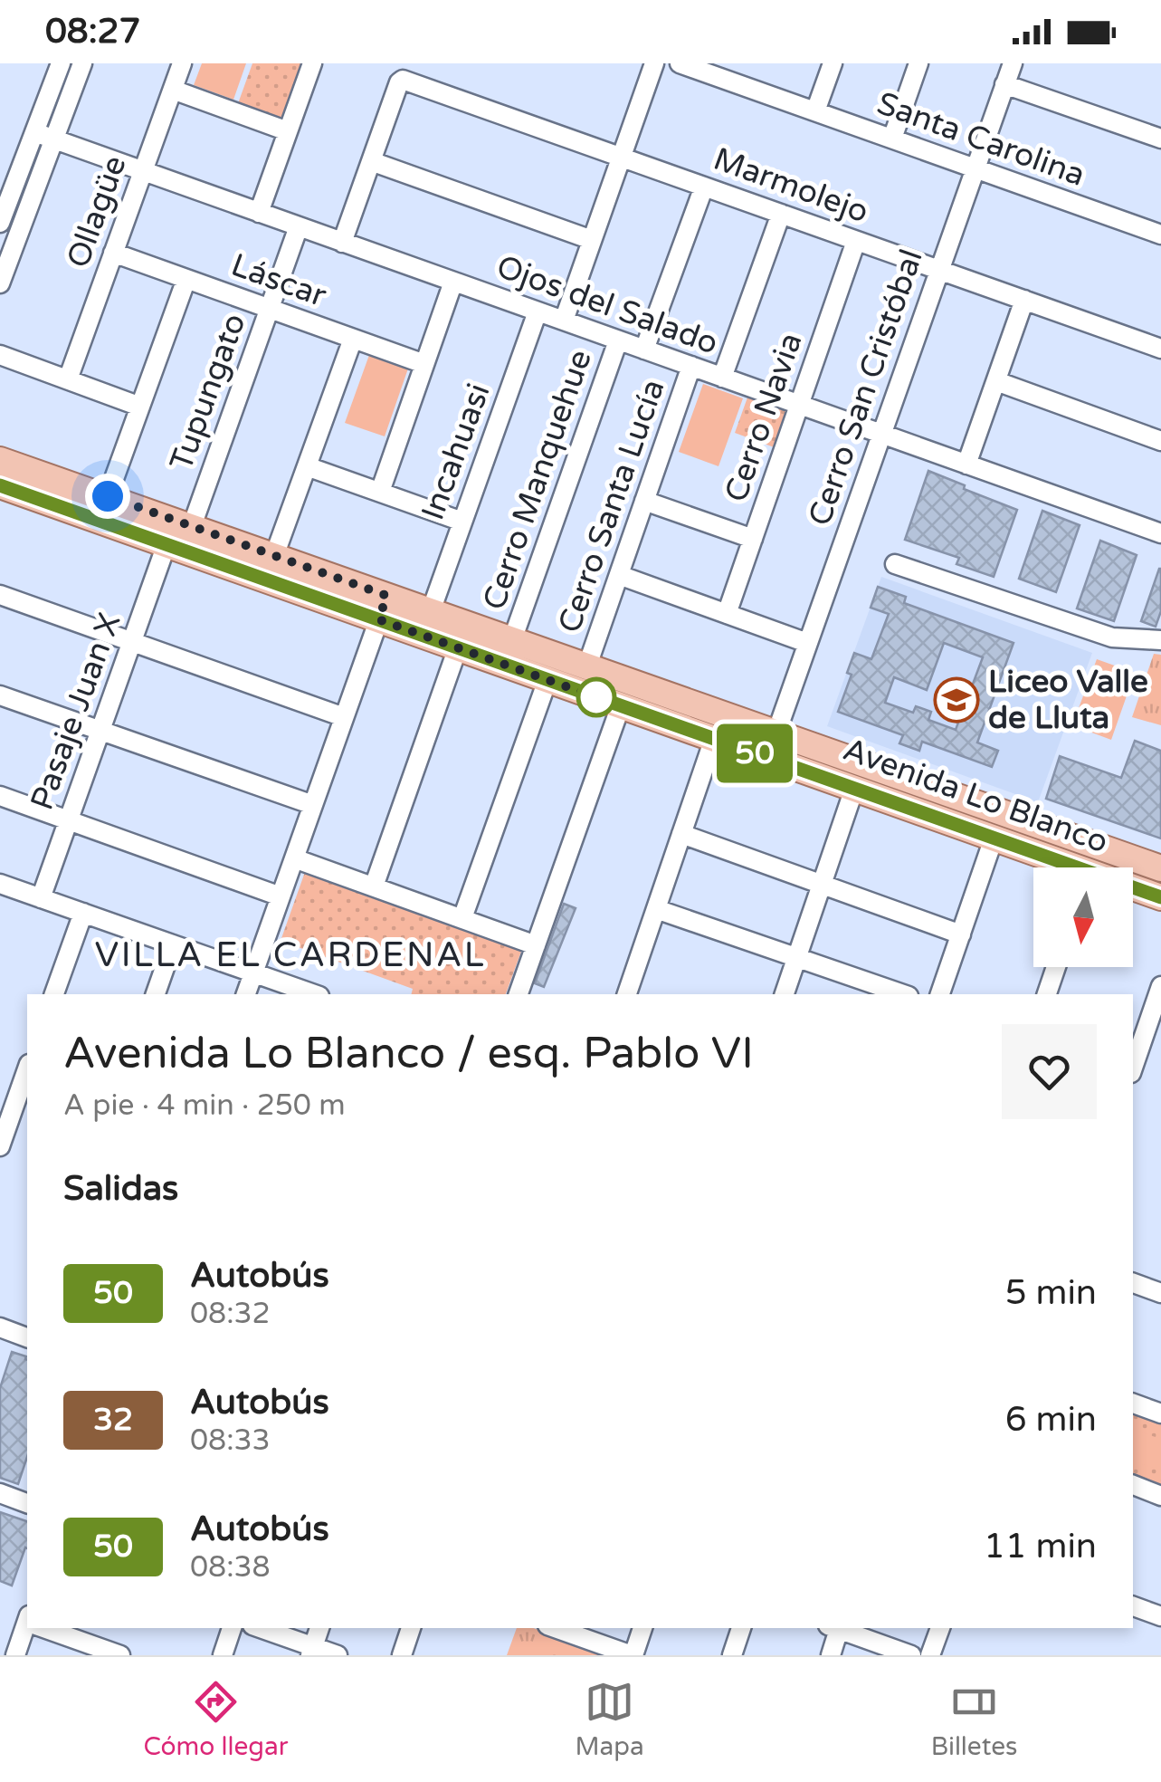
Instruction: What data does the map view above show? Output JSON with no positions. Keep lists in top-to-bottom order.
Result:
{
  "streets": {
    "main road": ["Avenida Lo Blanco"],
    "street": [
      "Santa Carolina",
      "Marmolejo",
      "Ollagüe",
      "Láscar",
      "Ojos del Salado",
      "Cerro San Cristóbal",
      "Tupungato",
      "Cerro Navia",
      "Incahuasi",
      "Cerro Manquehue",
      "Cerro Santa Lucía",
      "Pasaje Juan X"
    ]
  },
  "crossings": [
    ["Santa Carolina", "Cerro San Cristóbal"],
    ["Marmolejo", "Cerro San Cristóbal"],
    ["Marmolejo", "Cerro Navia"],
    ["Marmolejo", "Cerro Manquehue"],
    ["Ollagüe", "Láscar"],
    ["Ollagüe", "Ojos del Salado"],
    ["Láscar", "Tupungato"],
    ["Ojos del Salado", "Cerro San Cristóbal"],
    ["Ojos del Salado", "Tupungato"],
    ["Ojos del Salado", "Cerro Navia"],
    ["Ojos del Salado", "Incahuasi"],
    ["Ojos del Salado", "Cerro Manquehue"],
    ["Ojos del Salado", "Cerro Santa Lucía"],
    ["Cerro San Cristóbal", "Avenida Lo Blanco"],
    ["Tupungato", "Avenida Lo Blanco"],
    ["Incahuasi", "Avenida Lo Blanco"],
    ["Cerro Manquehue", "Avenida Lo Blanco"],
    ["Cerro Santa Lucía", "Avenida Lo Blanco"],
    ["Pasaje Juan X", "Avenida Lo Blanco"]
  ],
  "districts": ["VILLA EL CARDENAL"],
  "places": {
    "school or university": ["Liceo Valle de Lluta"]
  },
  "lines": ["bus line 50"],
  "north": "bottom",
  "page": {
    "status": "08:27",
    "on_map": "50",
    "heading": [
      ["Avenida Lo Blanco / esq. Pablo VI", "A pie · 4 min · 250 m"],
      "Salidas"
    ],
    "list": [
      {
        "mark": "50",
        "name": "Autobús",
        "note": "08:32",
        "value": "5 min"
      },
      {
        "mark": "32",
        "name": "Autobús",
        "note": "08:33",
        "value": "6 min"
      },
      {
        "mark": "50",
        "name": "Autobús",
        "note": "08:38",
        "value": "11 min"
      }
    ],
    "tabs": ["Cómo llegar", "Mapa", "Billetes"]
  }
}
